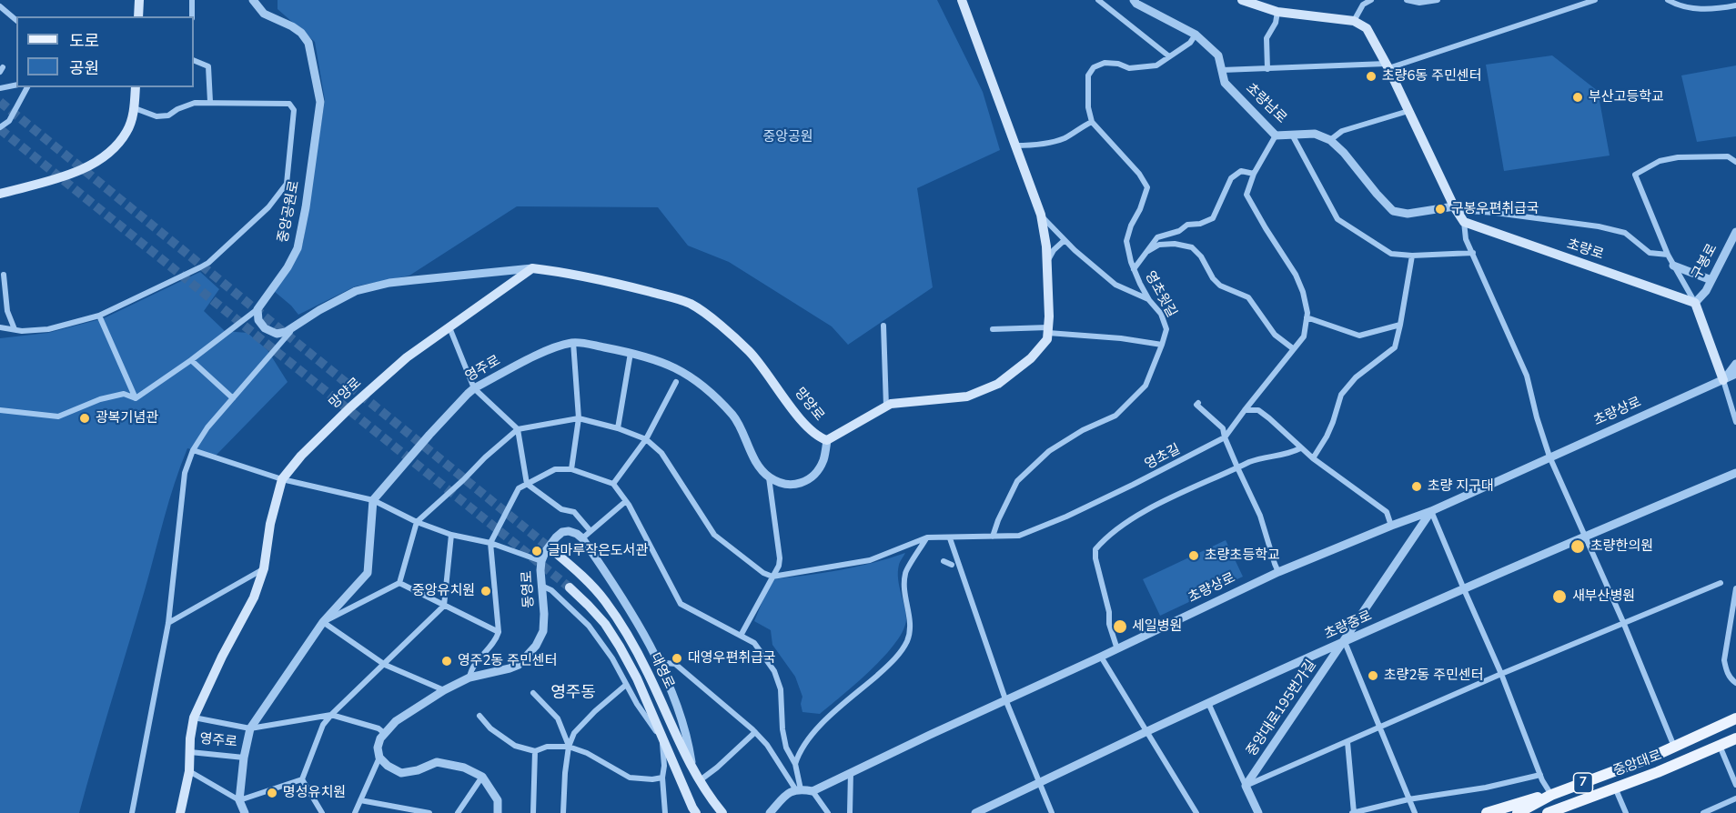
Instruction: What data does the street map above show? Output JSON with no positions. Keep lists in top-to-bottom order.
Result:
{
  "streets": {
    "main road": [
      "초량로",
      "망양로",
      "대영로",
      "중앙대로",
      "7"
    ],
    "street": [
      "초량남로",
      "중앙공원로",
      "구봉로",
      "영초윗길",
      "영주로",
      "초량상로",
      "영초길",
      "동영로",
      "초량중로",
      "중앙대로195번가길"
    ]
  },
  "crossings": [
    ["초량남로", "영초길"],
    ["초량로", "구봉로"],
    ["영초윗길", "영초길"],
    ["영주로", "망양로"],
    ["초량상로", "중앙대로195번가길"],
    ["초량중로", "중앙대로195번가길"]
  ],
  "districts": ["영주동"],
  "parks": ["중앙공원"],
  "places": [
    "초량6동 주민센터",
    "부산고등학교",
    "구봉우편취급국",
    "광복기념관",
    "초량 지구대",
    "초량한의원",
    "글마루작은도서관",
    "초량초등학교",
    "중앙유치원",
    "새부산병원",
    "세일병원",
    "대영우편취급국",
    "영주2동 주민센터",
    "초량2동 주민센터",
    "명성유치원"
  ],
  "legend": ["도로", "공원"]
}
